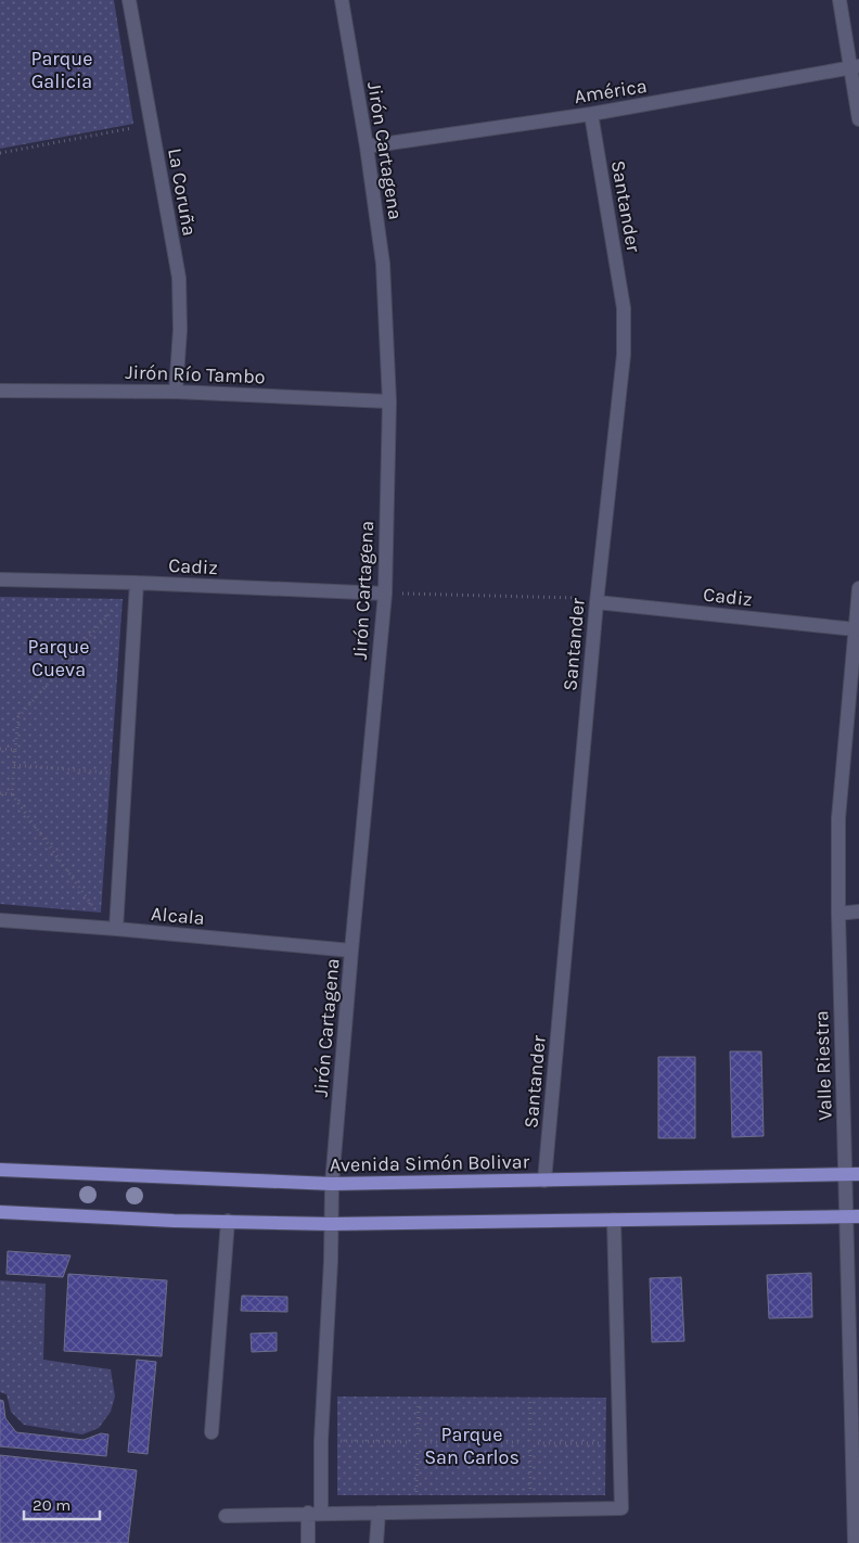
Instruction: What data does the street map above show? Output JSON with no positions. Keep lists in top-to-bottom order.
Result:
{
  "streets": {
    "main road": ["Avenida Simón Bolivar"],
    "street": [
      "América",
      "Jirón Cartagena",
      "La Coruña",
      "Santander",
      "Jirón Río Tambo",
      "Cadiz",
      "Alcala",
      "Valle Riestra"
    ]
  },
  "crossings": [
    ["América", "Jirón Cartagena"],
    ["América", "Santander"],
    ["Jirón Cartagena", "Jirón Río Tambo"],
    ["Jirón Cartagena", "Cadiz"],
    ["Jirón Cartagena", "Alcala"],
    ["Jirón Cartagena", "Avenida Simón Bolivar"],
    ["La Coruña", "Jirón Río Tambo"],
    ["Santander", "Cadiz"],
    ["Santander", "Avenida Simón Bolivar"],
    ["Cadiz", "Valle Riestra"],
    ["Valle Riestra", "Avenida Simón Bolivar"]
  ],
  "parks": ["Parque Galicia", "Parque Cueva", "Parque San Carlos"],
  "scale_bar": "20 m"
}
